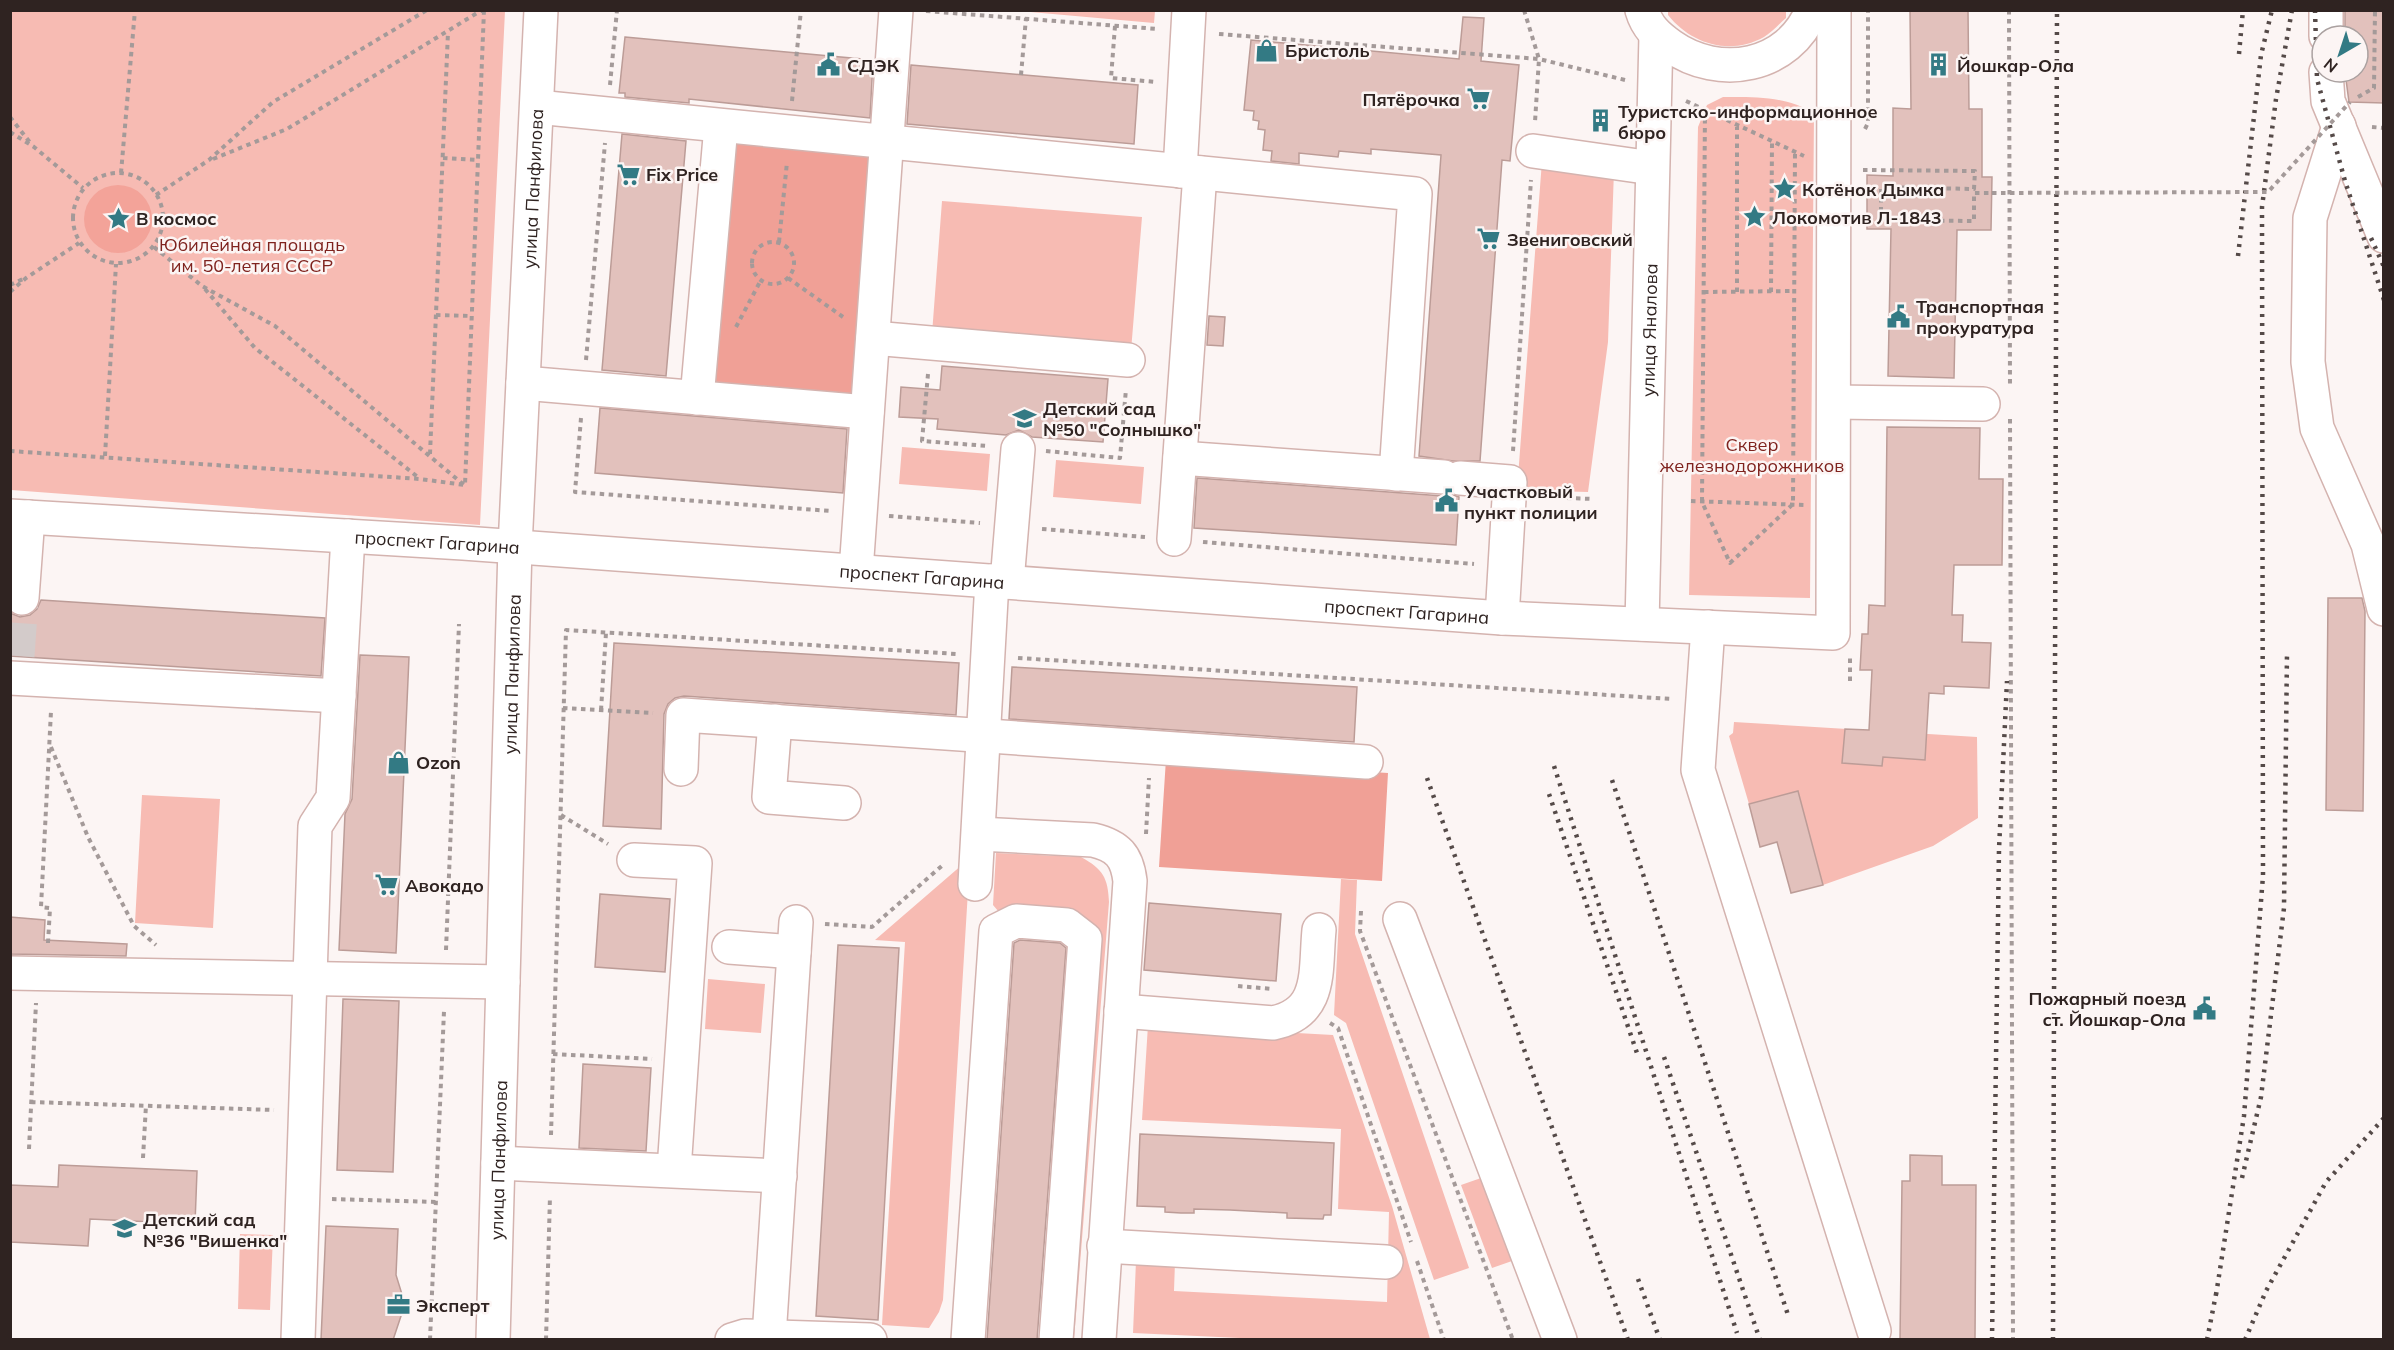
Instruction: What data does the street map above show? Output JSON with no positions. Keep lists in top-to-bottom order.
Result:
{
  "streets": {
    "street": ["улица Панфилова", "улица Яналова", "проспект Гагарина"]
  },
  "crossings": [
    ["улица Панфилова", "проспект Гагарина"],
    ["улица Яналова", "проспект Гагарина"]
  ],
  "parks": ["Юбилейная площадь им. 50-летия СССР", "Сквер железнодорожников"],
  "places": {
    "shop": ["Бристоль", "Ozon"],
    "public building": [
      "СДЭК",
      "Транспортная прокуратура",
      "Участковый пункт полиции",
      "Пожарный поезд ст. Йошкар-Ола"
    ],
    "building": ["Йошкар-Ола", "Туристско-информационное бюро"],
    "supermarket": [
      "Пятёрочка",
      "Fix Price",
      "Звениговский",
      "Авокадо"
    ],
    "place": ["Котёнок Дымка", "Локомотив Л-1843", "В космос"],
    "school or university": ["Детский сад №50 \"Солнышко\"", "Детский сад №36 \"Вишенка\""],
    "office": ["Эксперт"]
  },
  "north": "bottom left"
}
